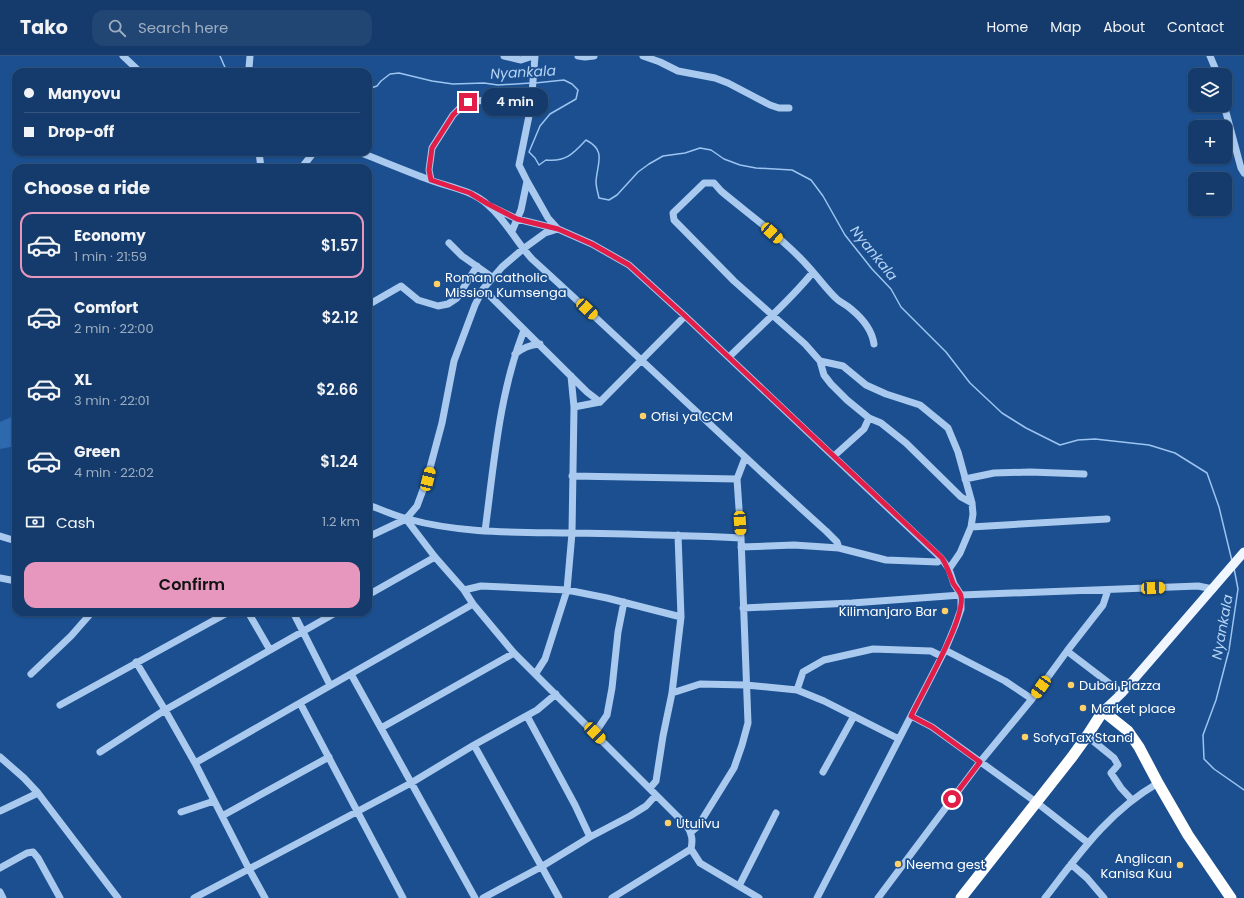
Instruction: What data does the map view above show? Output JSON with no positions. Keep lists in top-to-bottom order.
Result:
{
  "water": ["Nyankala"],
  "places": [
    "Roman catholic Mission Kumsenga",
    "Ofisi ya CCM",
    "Kilimanjaro Bar",
    "Dubai Plazza",
    "Market place",
    "SofyaTax Stand",
    "Utulivu",
    "Neema gest",
    "Anglican Kanisa Kuu"
  ],
  "page": {
    "header": "Tako",
    "search": "Search here",
    "nav": [
      "Home",
      "Map",
      "About",
      "Contact"
    ],
    "map_buttons": ["+", "−"],
    "banner": ["Manyovu", "Drop-off"],
    "bubble": "4 min",
    "heading": "Choose a ride",
    "list": [
      {
        "name": "Economy",
        "note": "1 min · 21:59",
        "value": "$1.57"
      },
      {
        "name": "Comfort",
        "note": "2 min · 22:00",
        "value": "$2.12"
      },
      {
        "name": "XL",
        "note": "3 min · 22:01",
        "value": "$2.66"
      },
      {
        "name": "Green",
        "note": "4 min · 22:02",
        "value": "$1.24"
      }
    ],
    "pay": ["Cash", "1.2 km"],
    "buttons": "Confirm"
  }
}
